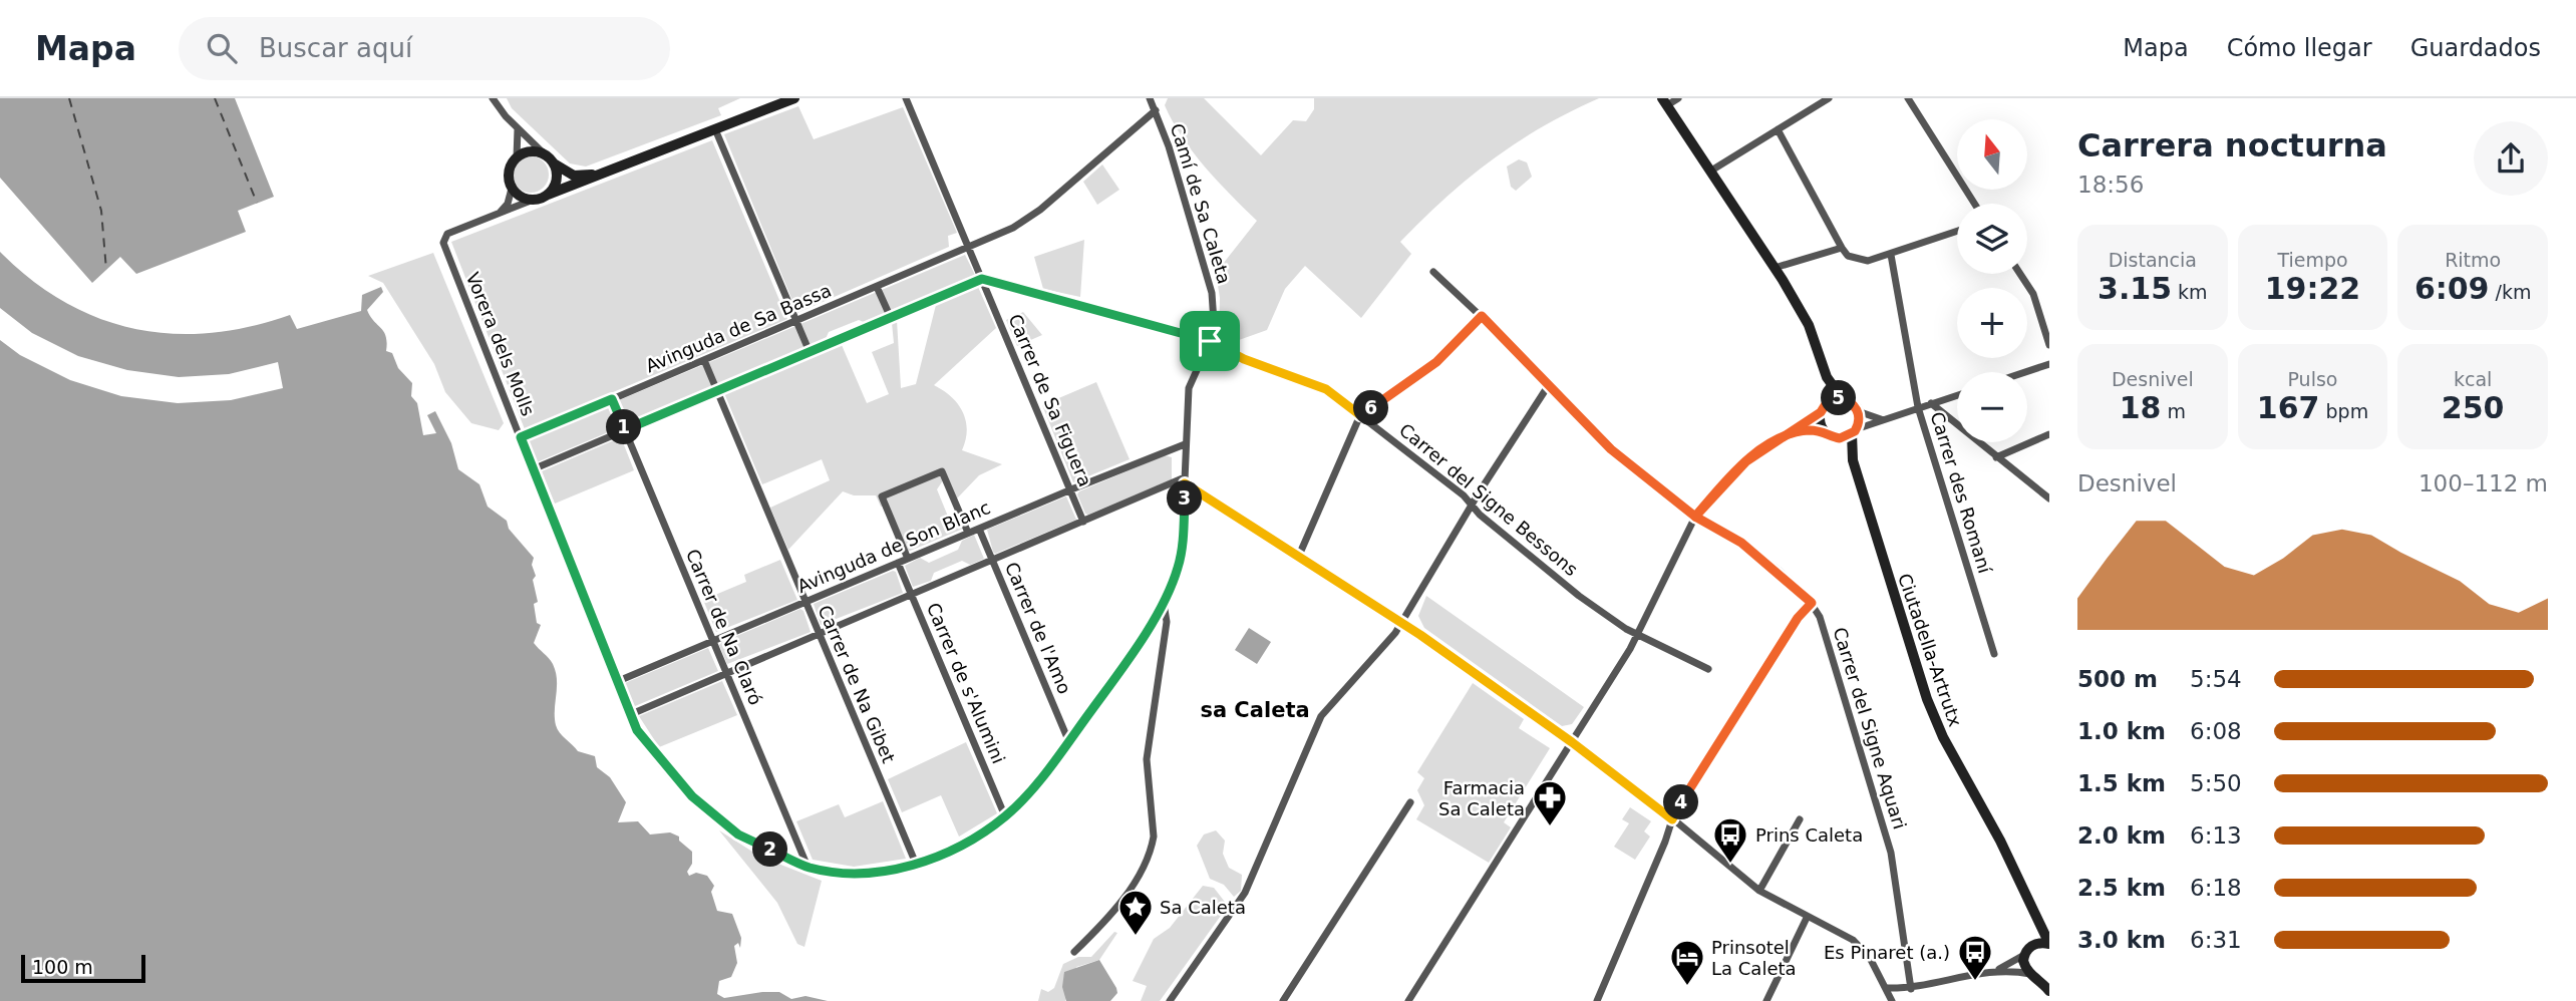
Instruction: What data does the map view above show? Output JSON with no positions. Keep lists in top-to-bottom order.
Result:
{
  "streets": {
    "main road": ["Ciutadella-Artrutx"],
    "street": [
      "Camí de Sa Caleta",
      "Avinguda de Sa Bassa",
      "Vorera dels Molls",
      "Carrer de Sa Figuera",
      "Carrer des Romaní",
      "Carrer del Signe Bessons",
      "Avinguda de Son Blanc",
      "Carrer de Na Claró",
      "Carrer de l'Amo",
      "Carrer de s'Alumini",
      "Carrer de Na Gibet",
      "Carrer del Signe Aquari"
    ]
  },
  "crossings": [
    ["Camí de Sa Caleta", "Avinguda de Sa Bassa"],
    ["Camí de Sa Caleta", "Vorera dels Molls"],
    ["Camí de Sa Caleta", "Carrer del Signe Bessons"],
    ["Camí de Sa Caleta", "Avinguda de Son Blanc"],
    ["Avinguda de Sa Bassa", "Vorera dels Molls"],
    ["Avinguda de Sa Bassa", "Carrer de Sa Figuera"],
    ["Avinguda de Sa Bassa", "Carrer de Na Claró"],
    ["Avinguda de Sa Bassa", "Carrer de Na Gibet"],
    ["Vorera dels Molls", "Avinguda de Son Blanc"],
    ["Vorera dels Molls", "Carrer de Na Claró"],
    ["Vorera dels Molls", "Carrer de l'Amo"],
    ["Vorera dels Molls", "Carrer de s'Alumini"],
    ["Vorera dels Molls", "Carrer de Na Gibet"],
    ["Carrer de Sa Figuera", "Carrer del Signe Bessons"],
    ["Carrer de Sa Figuera", "Avinguda de Son Blanc"],
    ["Avinguda de Son Blanc", "Carrer de Na Claró"],
    ["Avinguda de Son Blanc", "Carrer de l'Amo"],
    ["Avinguda de Son Blanc", "Carrer de s'Alumini"],
    ["Avinguda de Son Blanc", "Carrer de Na Gibet"]
  ],
  "districts": ["sa Caleta"],
  "places": {
    "pharmacy": ["Farmacia Sa Caleta"],
    "bus stop": ["Prins Caleta", "Es Pinaret (a.)"],
    "place": ["Sa Caleta"],
    "hotel": ["Prinsotel La Caleta"]
  },
  "scale_bar": "100 m",
  "north": "top",
  "page": {
    "header": "Mapa",
    "search": "Buscar aquí",
    "nav": ["Mapa", "Cómo llegar", "Guardados"],
    "heading": ["Carrera nocturna", "18:56"],
    "map_buttons": ["+", "−"],
    "stats": [
      ["Distancia", "3.15 km"],
      ["Tiempo", "19:22"],
      ["Ritmo", "6:09 /km"],
      ["Desnivel", "18 m"],
      ["Pulso", "167 bpm"],
      ["kcal", "250"]
    ],
    "pins": [
      "5",
      "6",
      "1",
      "3",
      "4",
      "2"
    ],
    "chart": ["Desnivel", "100–112 m"],
    "list": [
      {
        "name": "500 m",
        "note": "5:54"
      },
      {
        "name": "1.0 km",
        "note": "6:08"
      },
      {
        "name": "1.5 km",
        "note": "5:50"
      },
      {
        "name": "2.0 km",
        "note": "6:13"
      },
      {
        "name": "2.5 km",
        "note": "6:18"
      },
      {
        "name": "3.0 km",
        "note": "6:31"
      }
    ],
    "scale": "100 m"
  }
}
